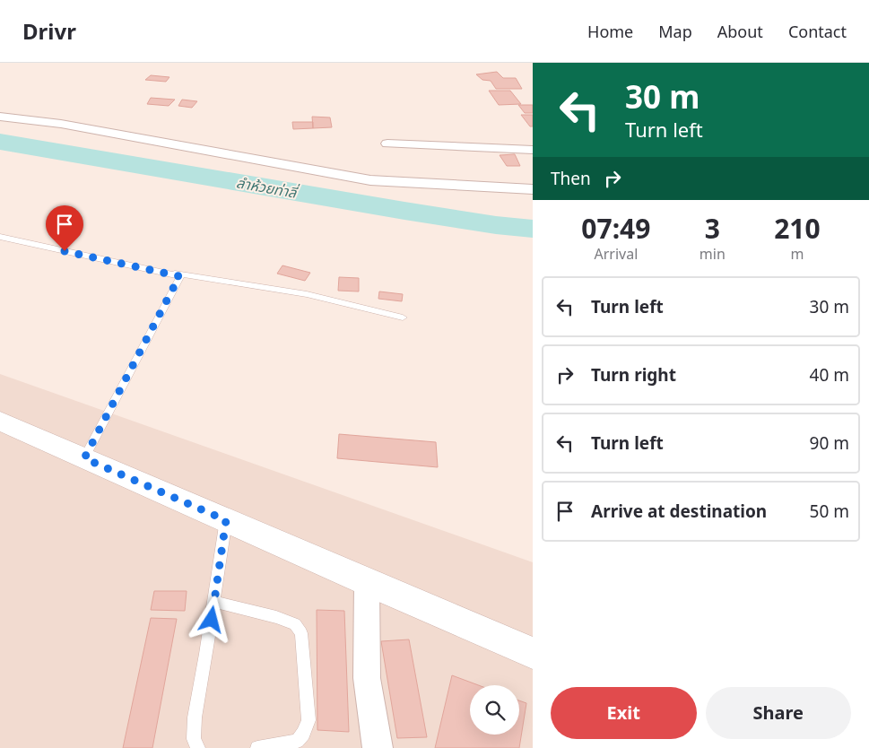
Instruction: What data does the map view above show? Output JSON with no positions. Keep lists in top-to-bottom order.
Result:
{
  "water": ["ลำห้วยท่าลี่"],
  "page": {
    "header": "Drivr",
    "nav": [
      "Home",
      "Map",
      "About",
      "Contact"
    ],
    "turn": ["30 m", "Turn left"],
    "then": "Then",
    "eta": [
      "07:49",
      "Arrival",
      "3",
      "min",
      "210",
      "m"
    ],
    "list": [
      {
        "name": "Turn left",
        "value": "30 m"
      },
      {
        "name": "Turn right",
        "value": "40 m"
      },
      {
        "name": "Turn left",
        "value": "90 m"
      },
      {
        "name": "Arrive at destination",
        "value": "50 m"
      }
    ],
    "buttons": ["Exit", "Share"]
  }
}
